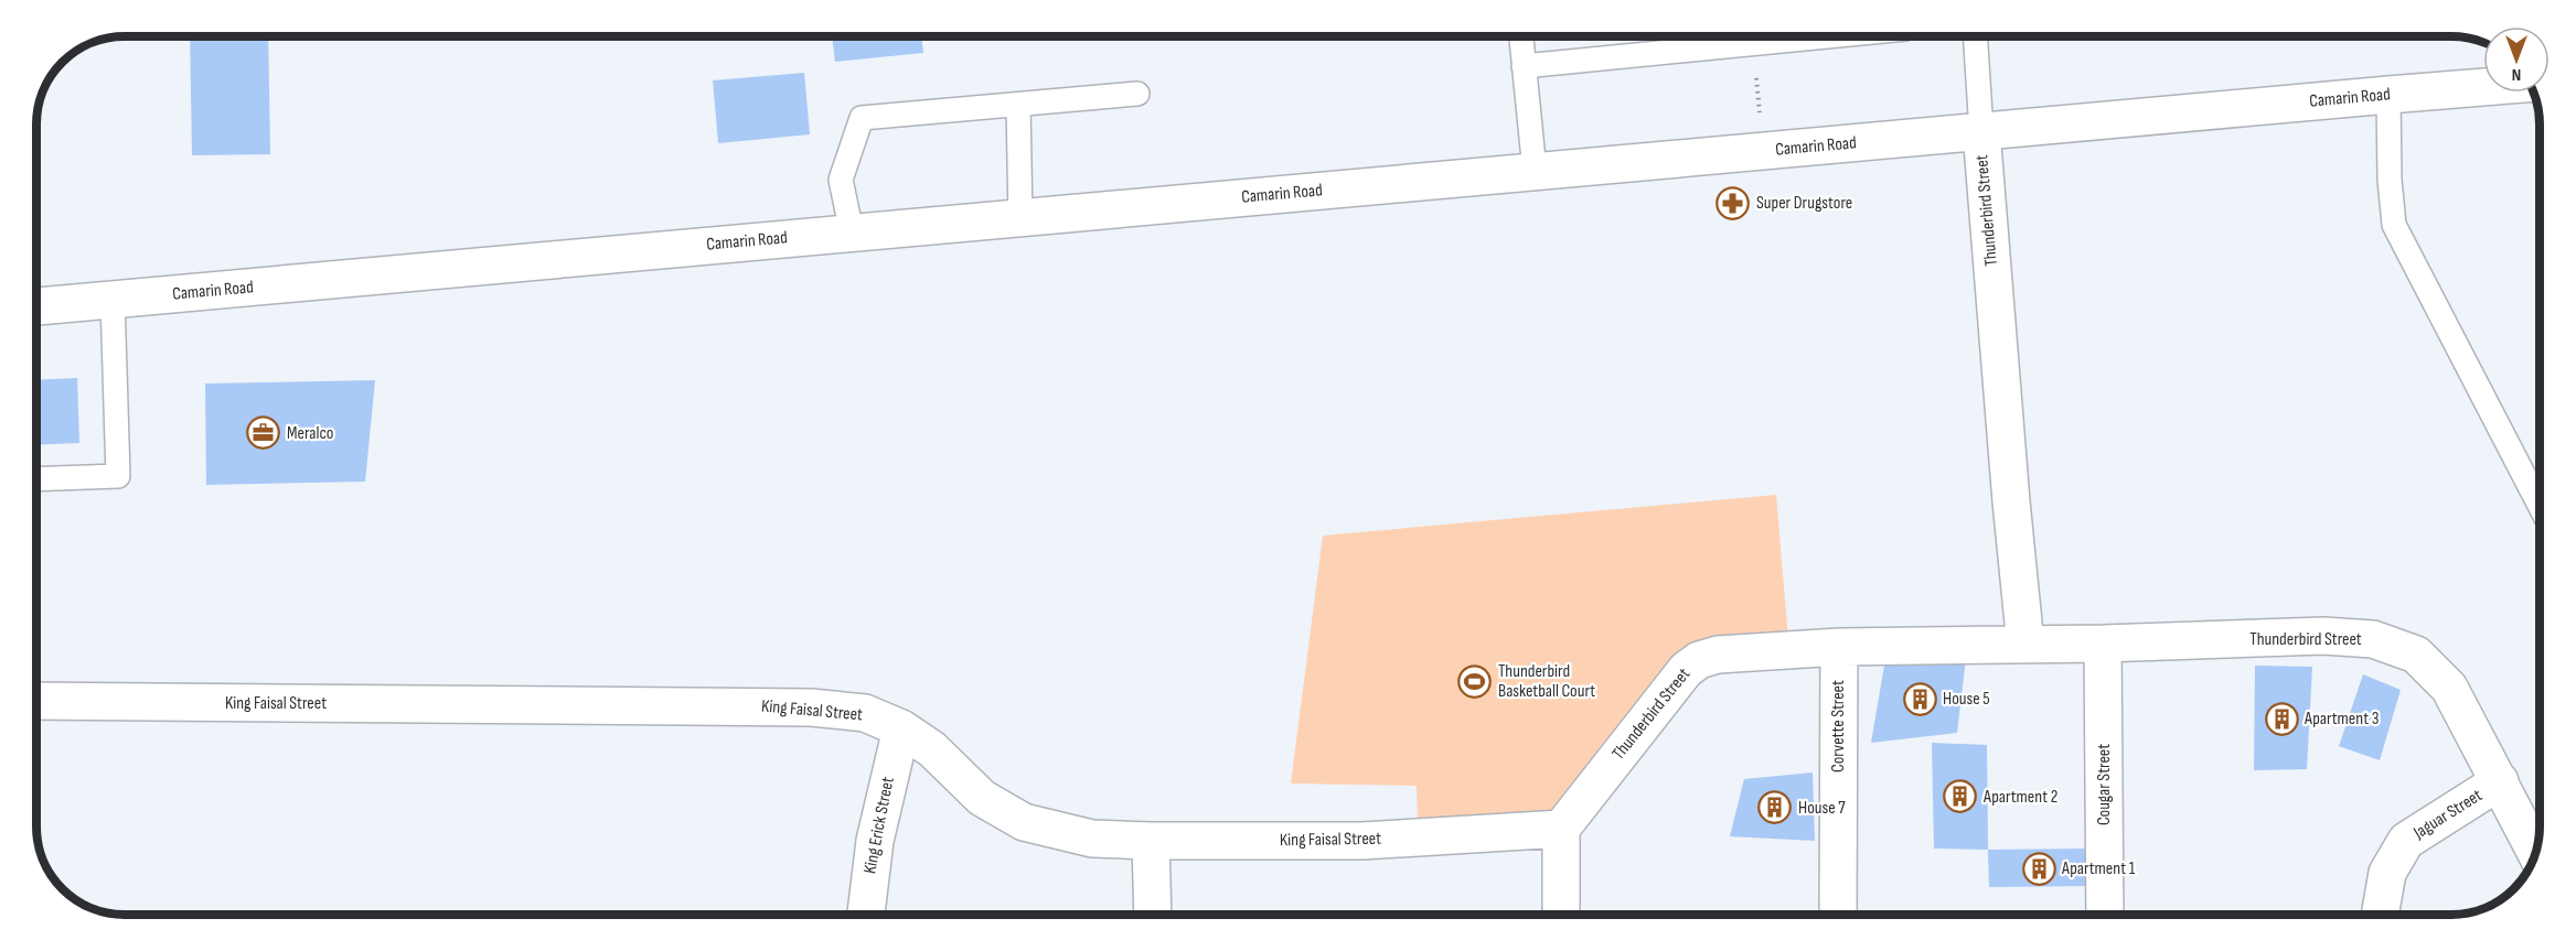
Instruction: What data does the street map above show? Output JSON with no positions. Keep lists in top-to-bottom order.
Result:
{
  "streets": {
    "street": [
      "Camarin Road",
      "Thunderbird Street",
      "King Faisal Street",
      "Corvette Street",
      "Cougar Street",
      "Jaguar Street",
      "King Erick Street"
    ]
  },
  "crossings": [
    ["Camarin Road", "Thunderbird Street"],
    ["Thunderbird Street", "King Faisal Street"],
    ["Thunderbird Street", "Corvette Street"],
    ["Thunderbird Street", "Cougar Street"],
    ["Thunderbird Street", "Jaguar Street"],
    ["King Faisal Street", "King Erick Street"]
  ],
  "places": {
    "pharmacy": ["Super Drugstore"],
    "office": ["Meralco"],
    "sports": ["Thunderbird Basketball Court"],
    "building": [
      "House 5",
      "Apartment 3",
      "Apartment 2",
      "House 7",
      "Apartment 1"
    ]
  },
  "north": "bottom"
}
